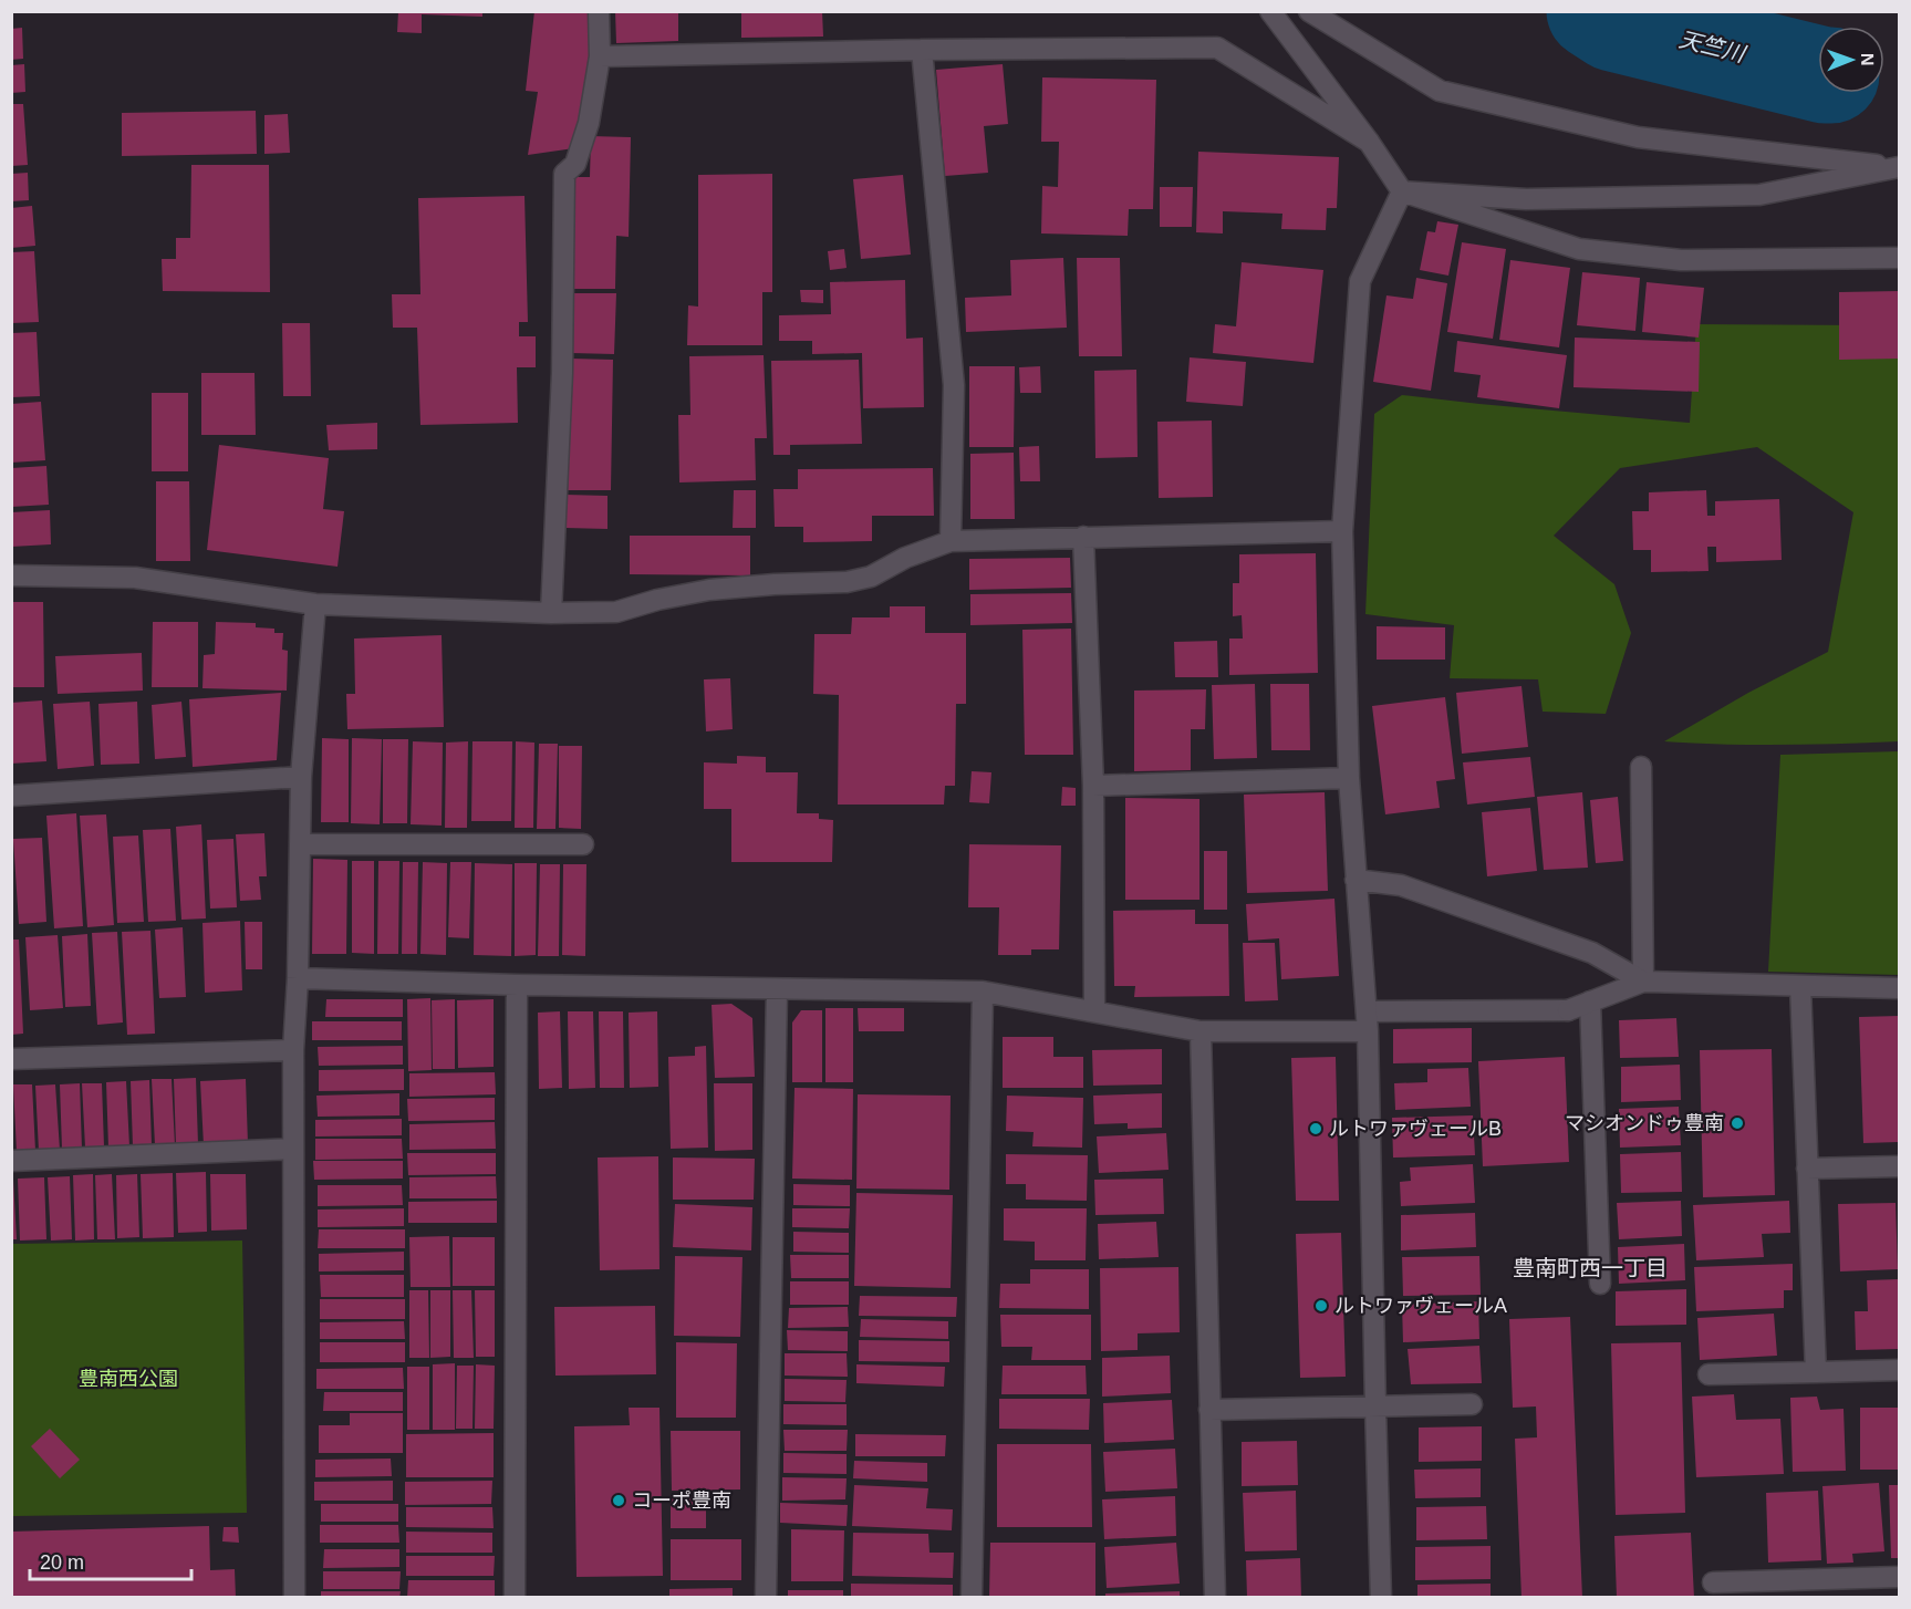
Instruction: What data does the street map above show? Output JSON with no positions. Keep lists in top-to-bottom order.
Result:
{
  "districts": ["豊南町西一丁目"],
  "water": ["天竺川"],
  "parks": ["豊南西公園"],
  "places": [
    "マシオンドゥ豊南",
    "ルトワァヴェールB",
    "ルトワァヴェールA",
    "コーポ豊南"
  ],
  "scale_bar": "20 m",
  "north": "right"
}
